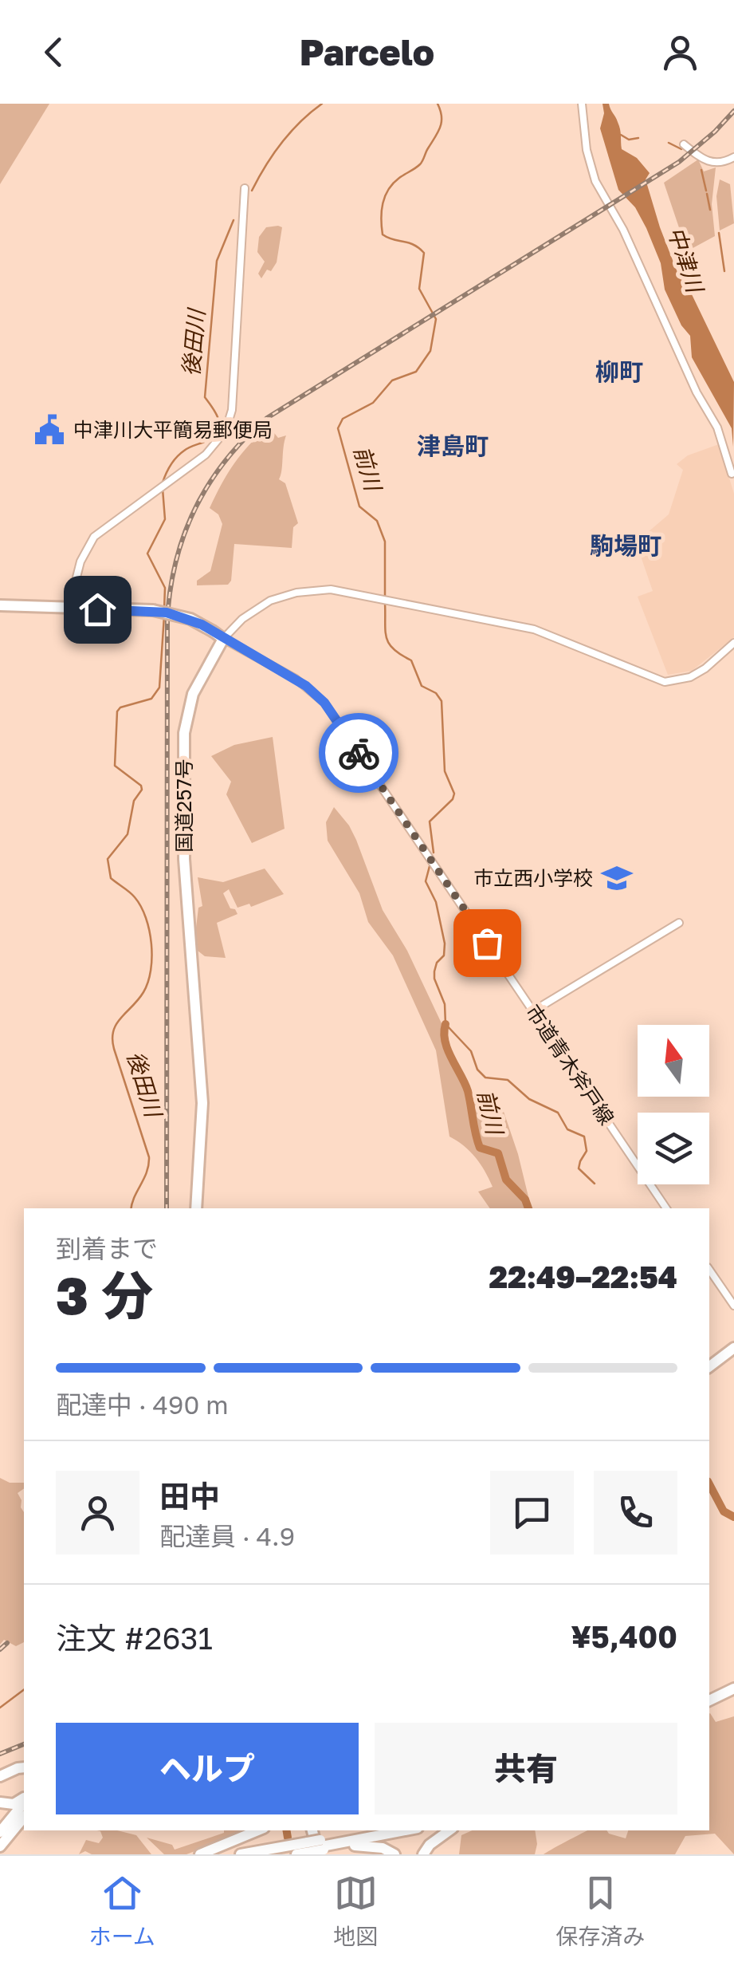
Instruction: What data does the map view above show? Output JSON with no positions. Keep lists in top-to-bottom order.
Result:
{
  "streets": {
    "highway": ["国道257号"],
    "street": ["市道青木斧戸線"]
  },
  "crossings": [
    ["国道257号", "市道青木斧戸線"]
  ],
  "districts": ["柳町", "津島町", "駒場町"],
  "water": ["中津川", "後田川", "前川"],
  "places": {
    "public building": ["中津川大平簡易郵便局"],
    "school or university": ["市立西小学校"]
  },
  "north": "top",
  "page": {
    "header": "Parcelo",
    "heading": ["3 分", "到着まで", "22:49–22:54"],
    "panel": [
      "田中",
      "配達員 · 4.9",
      "注文 #2631",
      "¥5,400"
    ],
    "bar": "配達中 · 490 m",
    "buttons": ["ヘルプ", "共有"],
    "tabs": ["ホーム", "地図", "保存済み"]
  }
}
